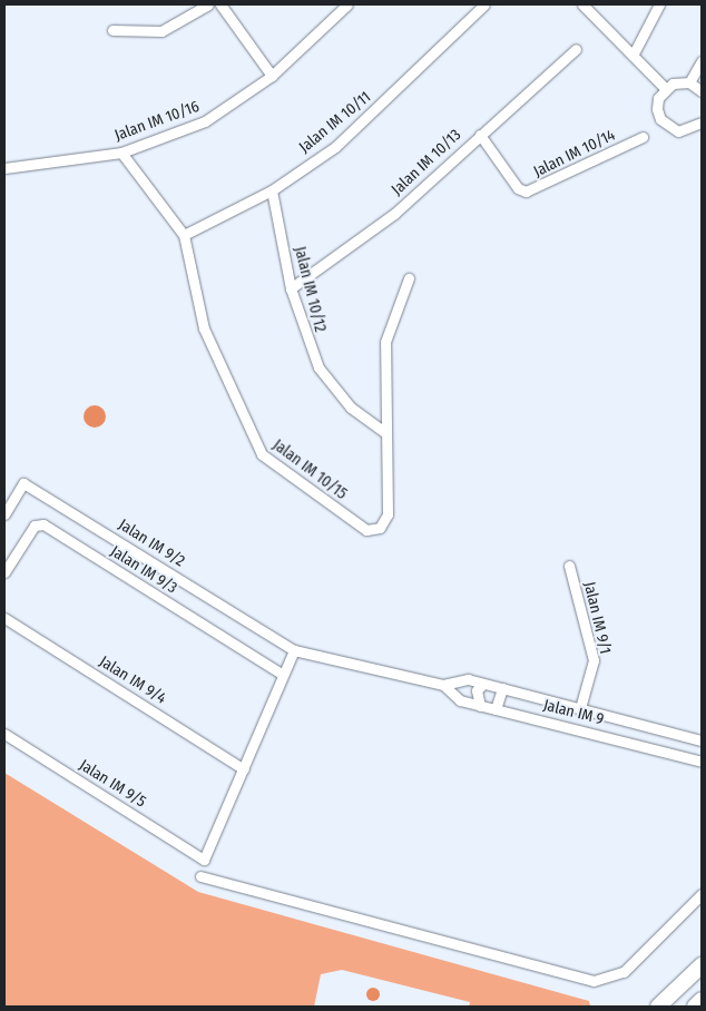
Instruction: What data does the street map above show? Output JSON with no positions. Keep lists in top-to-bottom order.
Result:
{
  "streets": {
    "street": [
      "Jalan IM 10/16",
      "Jalan IM 10/11",
      "Jalan IM 10/14",
      "Jalan IM 10/13",
      "Jalan IM 10/12",
      "Jalan IM 10/15",
      "Jalan IM 9/2",
      "Jalan IM 9/3",
      "Jalan IM 9/1",
      "Jalan IM 9/4",
      "Jalan IM 9",
      "Jalan IM 9/5"
    ]
  },
  "crossings": [
    ["Jalan IM 10/16", "Jalan IM 10/15"],
    ["Jalan IM 10/11", "Jalan IM 10/12"],
    ["Jalan IM 10/11", "Jalan IM 10/15"],
    ["Jalan IM 10/14", "Jalan IM 10/13"],
    ["Jalan IM 10/13", "Jalan IM 10/12"],
    ["Jalan IM 10/12", "Jalan IM 10/15"],
    ["Jalan IM 9/2", "Jalan IM 9"],
    ["Jalan IM 9/1", "Jalan IM 9"],
    ["Jalan IM 9/4", "Jalan IM 9/5"]
  ]
}
